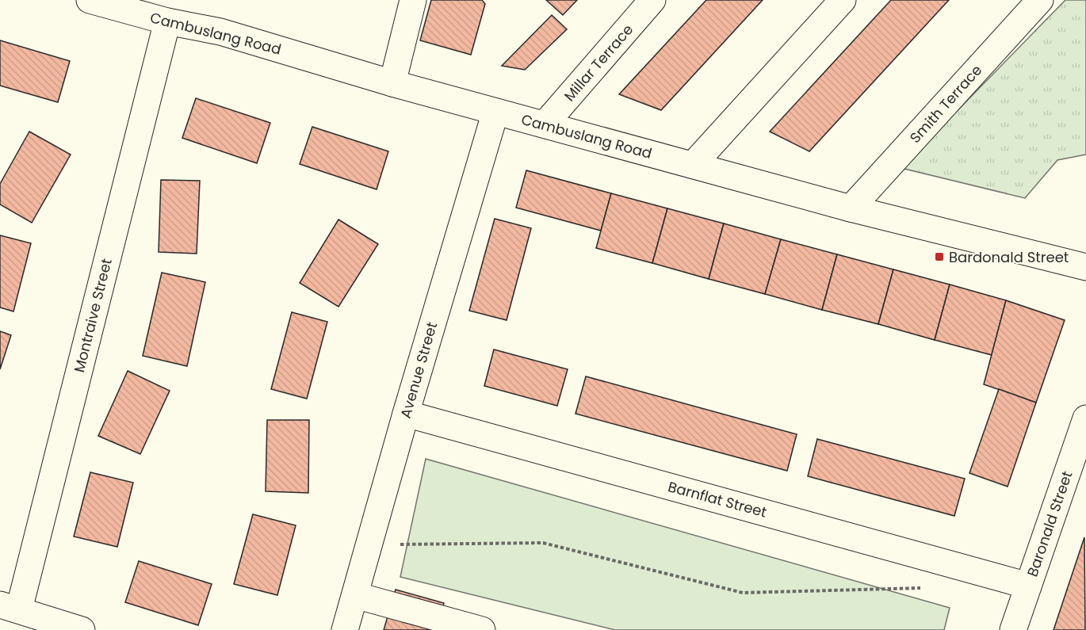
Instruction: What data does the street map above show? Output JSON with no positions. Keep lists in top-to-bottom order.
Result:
{
  "streets": {
    "street": [
      "Cambuslang Road",
      "Millar Terrace",
      "Smith Terrace",
      "Montraive Street",
      "Avenue Street",
      "Barnflat Street",
      "Baronald Street"
    ]
  },
  "crossings": [
    ["Cambuslang Road", "Millar Terrace"],
    ["Cambuslang Road", "Smith Terrace"],
    ["Cambuslang Road", "Montraive Street"],
    ["Cambuslang Road", "Avenue Street"],
    ["Avenue Street", "Barnflat Street"],
    ["Barnflat Street", "Baronald Street"]
  ],
  "places": {
    "transit": ["Bardonald Street"]
  }
}
